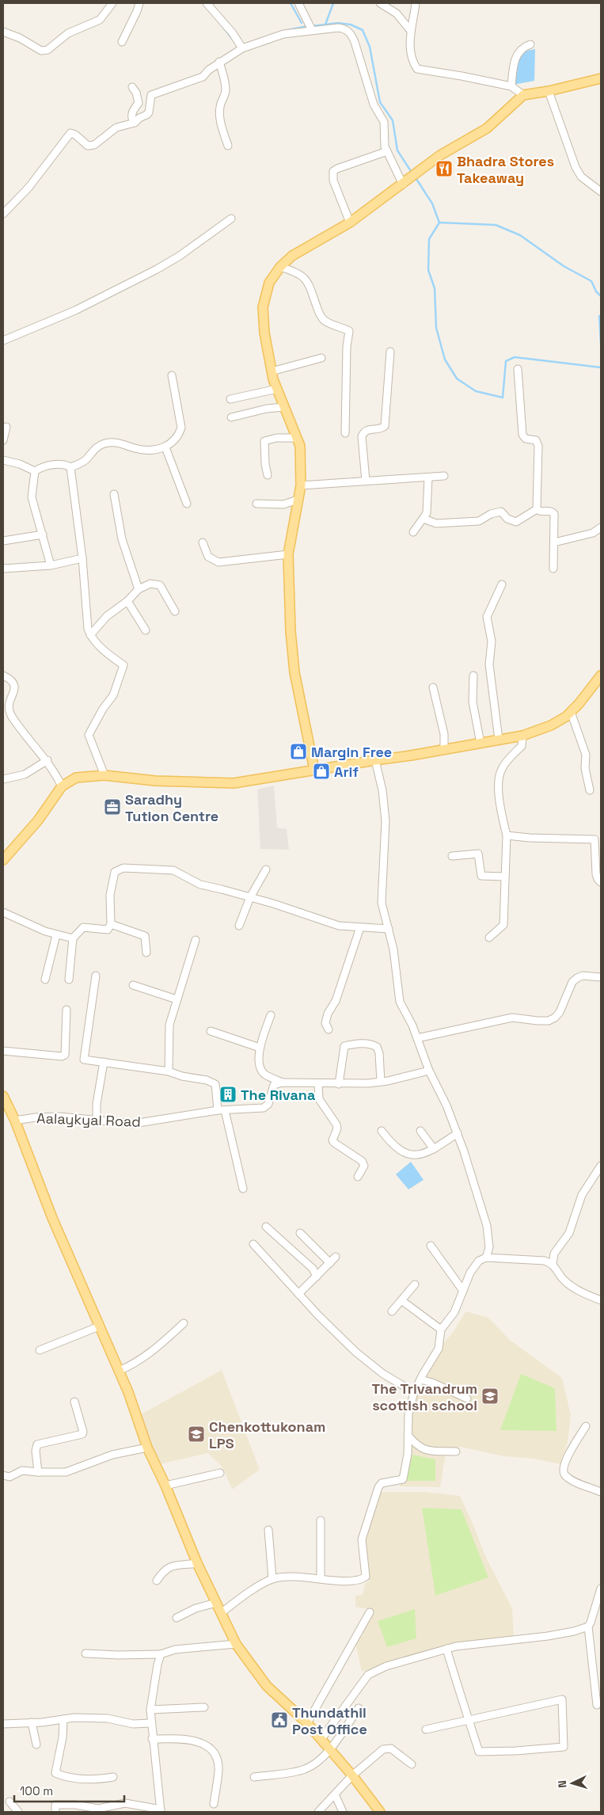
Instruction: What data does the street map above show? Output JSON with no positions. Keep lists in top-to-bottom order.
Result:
{
  "streets": {
    "street": ["Aalaykyal Road"]
  },
  "places": {
    "restaurant": ["Bhadra Stores Takeaway"],
    "shop": ["Margin Free", "Arif"],
    "office": ["Saradhy Tution Centre"],
    "building": ["The Rivana"],
    "school or university": ["The Trivandrum scottish school", "Chenkottukonam LPS"],
    "public building": ["Thundathil Post Office"]
  },
  "scale_bar": "100 m",
  "north": "left"
}
